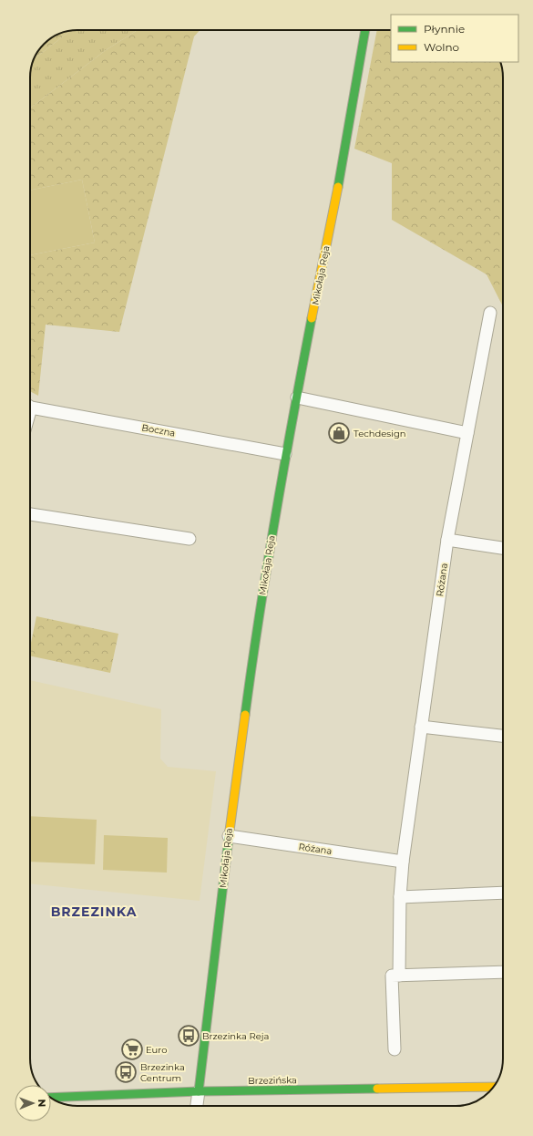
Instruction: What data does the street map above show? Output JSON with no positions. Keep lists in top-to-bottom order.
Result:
{
  "streets": {
    "street": [
      "Mikołaja Reja",
      "Boczna",
      "Różana",
      "Brzezińska"
    ]
  },
  "crossings": [
    ["Mikołaja Reja", "Boczna"],
    ["Mikołaja Reja", "Różana"],
    ["Mikołaja Reja", "Brzezińska"]
  ],
  "districts": ["BRZEZINKA"],
  "places": {
    "shop": ["Techdesign"],
    "bus stop": ["Brzezinka Reja", "Brzezinka Centrum"],
    "supermarket": ["Euro"]
  },
  "legend": ["Płynnie", "Wolno"],
  "north": "right"
}
